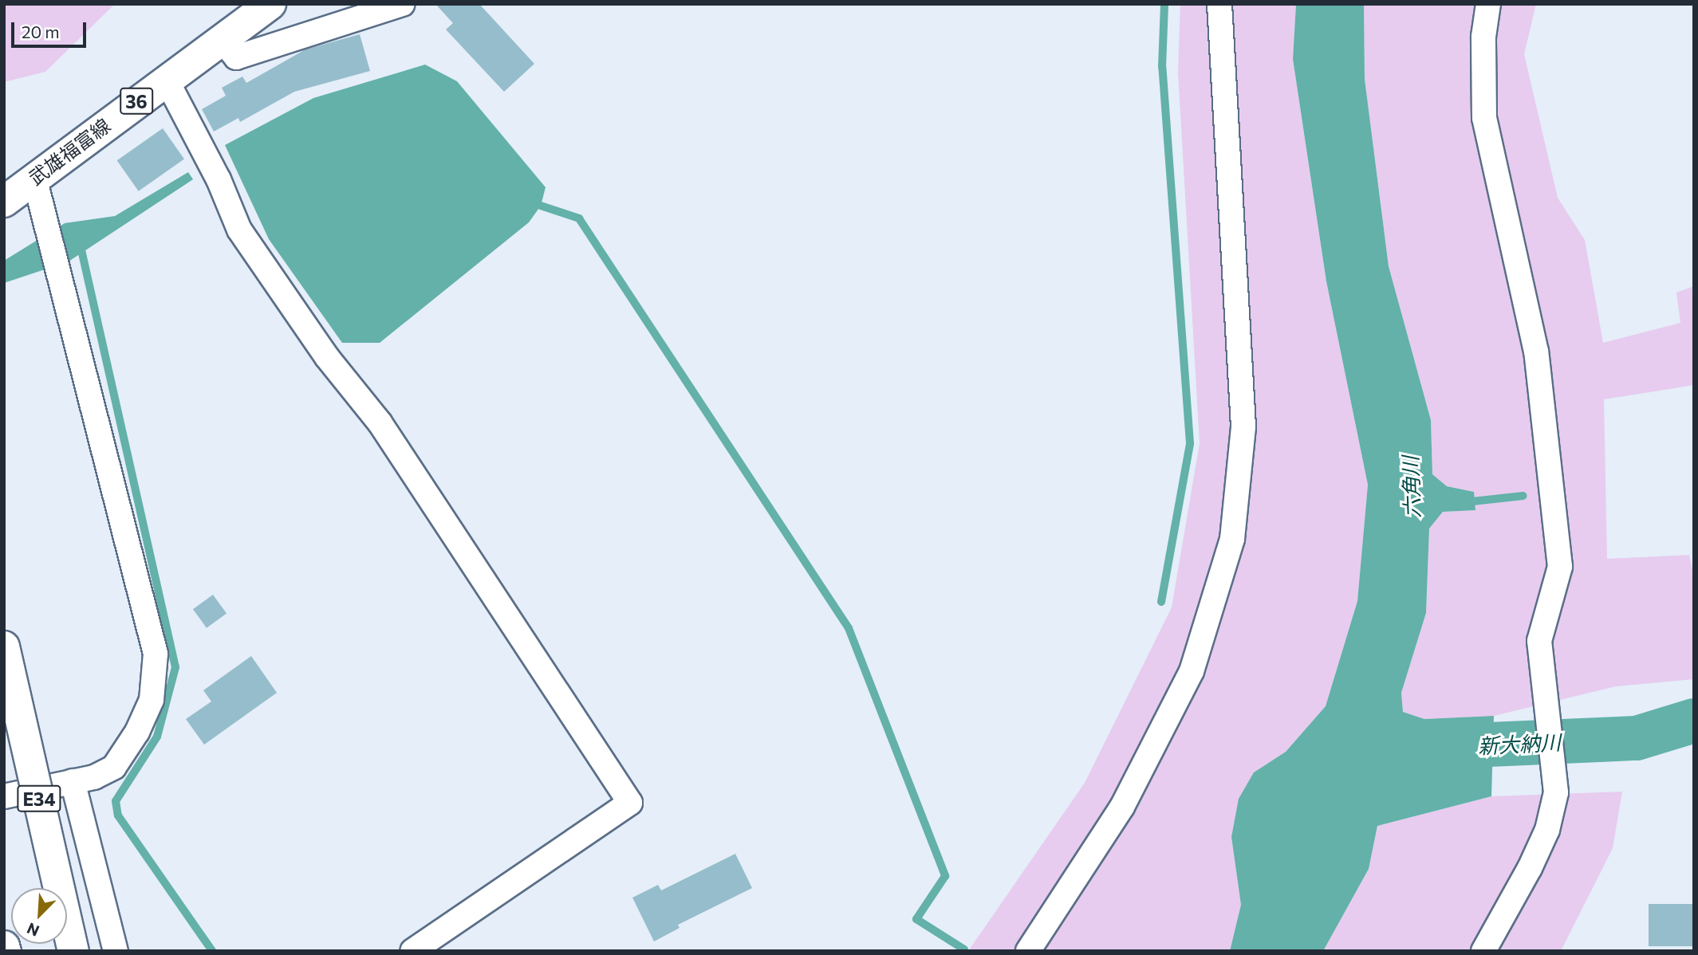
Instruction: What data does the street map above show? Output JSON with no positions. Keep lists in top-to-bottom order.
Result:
{
  "streets": {
    "main road": ["36", "武雄福富線", "E34"]
  },
  "water": ["六角川", "新大納川"],
  "scale_bar": "20 m",
  "north": "bottom left"
}
